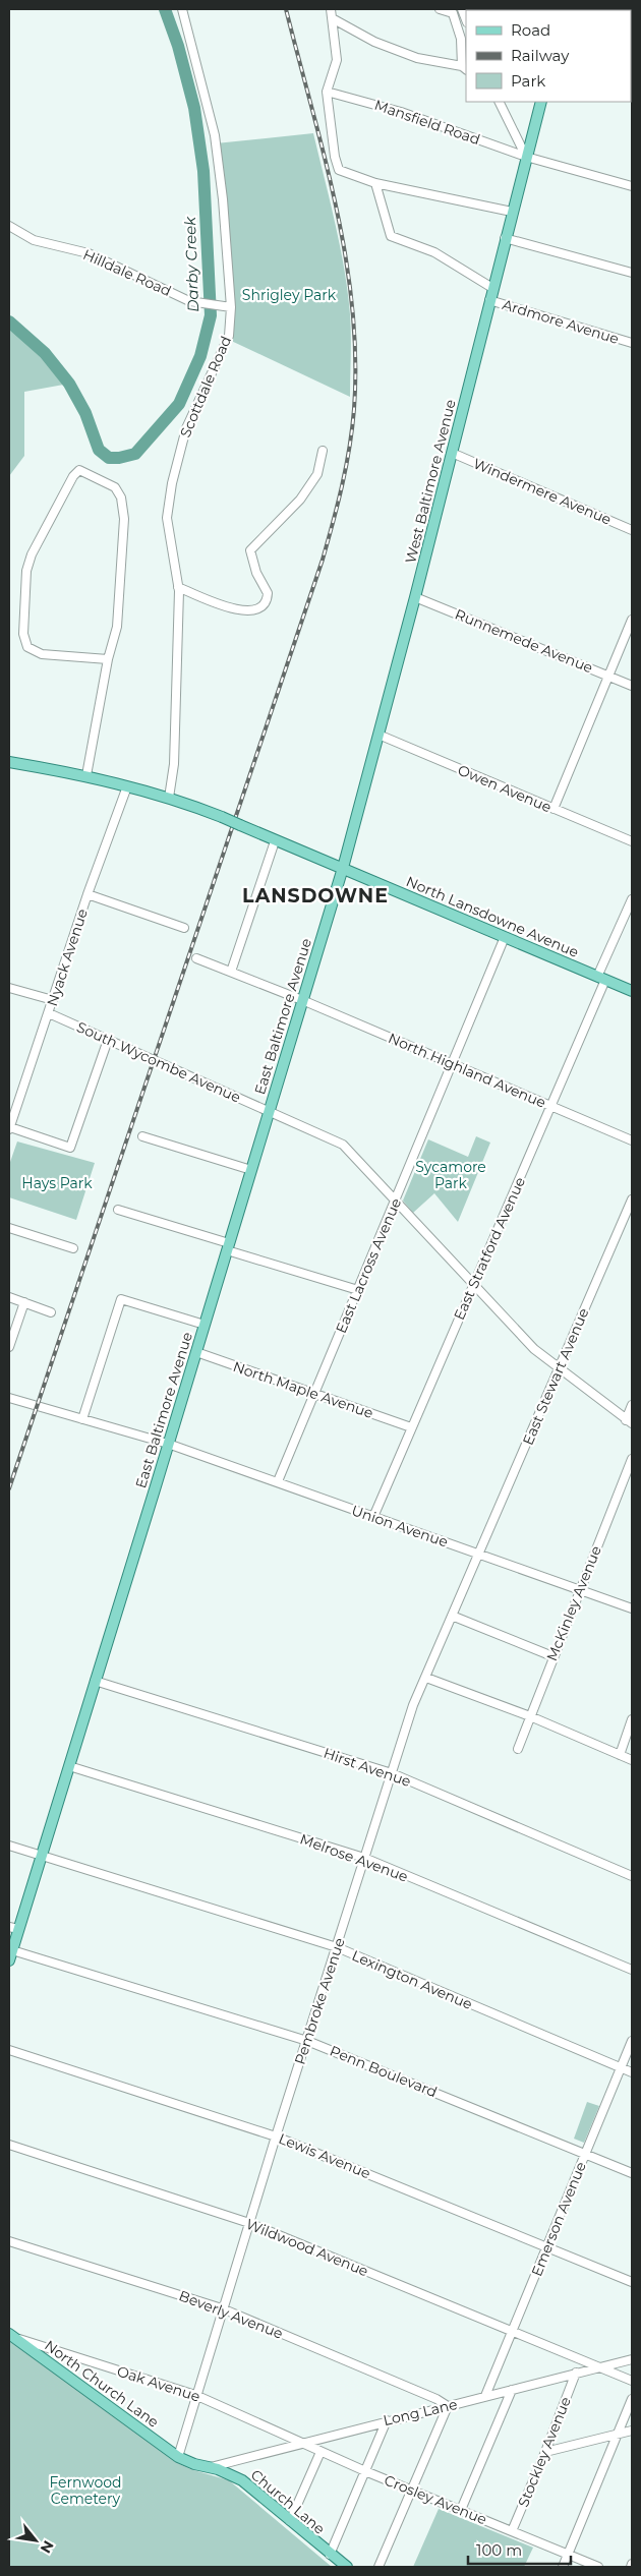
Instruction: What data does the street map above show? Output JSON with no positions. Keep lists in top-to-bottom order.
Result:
{
  "streets": {
    "main road": [
      "West Baltimore Avenue",
      "North Lansdowne Avenue",
      "East Baltimore Avenue",
      "North Church Lane",
      "Church Lane"
    ],
    "street": [
      "Mansfield Road",
      "Hilldale Road",
      "Ardmore Avenue",
      "Scottdale Road",
      "Windermere Avenue",
      "Runnemede Avenue",
      "Owen Avenue",
      "Nyack Avenue",
      "South Wycombe Avenue",
      "North Highland Avenue",
      "East Stratford Avenue",
      "East Lacross Avenue",
      "East Stewart Avenue",
      "North Maple Avenue",
      "Union Avenue",
      "McKinley Avenue",
      "Hirst Avenue",
      "Melrose Avenue",
      "Lexington Avenue",
      "Pembroke Avenue",
      "Penn Boulevard",
      "Lewis Avenue",
      "Emerson Avenue",
      "Wildwood Avenue",
      "Beverly Avenue",
      "Oak Avenue",
      "Long Lane",
      "Stockley Avenue",
      "Crosley Avenue"
    ]
  },
  "crossings": [
    ["Mansfield Road", "West Baltimore Avenue"],
    ["Hilldale Road", "Scottdale Road"],
    ["Ardmore Avenue", "West Baltimore Avenue"],
    ["Scottdale Road", "North Lansdowne Avenue"],
    ["West Baltimore Avenue", "Windermere Avenue"],
    ["West Baltimore Avenue", "Runnemede Avenue"],
    ["West Baltimore Avenue", "Owen Avenue"],
    ["West Baltimore Avenue", "North Lansdowne Avenue"],
    ["West Baltimore Avenue", "East Baltimore Avenue"],
    ["North Lansdowne Avenue", "Nyack Avenue"],
    ["North Lansdowne Avenue", "East Baltimore Avenue"],
    ["North Lansdowne Avenue", "East Stratford Avenue"],
    ["North Lansdowne Avenue", "East Lacross Avenue"],
    ["Nyack Avenue", "South Wycombe Avenue"],
    ["East Baltimore Avenue", "South Wycombe Avenue"],
    ["East Baltimore Avenue", "North Highland Avenue"],
    ["East Baltimore Avenue", "North Maple Avenue"],
    ["East Baltimore Avenue", "Union Avenue"],
    ["East Baltimore Avenue", "Hirst Avenue"],
    ["East Baltimore Avenue", "Melrose Avenue"],
    ["East Baltimore Avenue", "Lexington Avenue"],
    ["East Baltimore Avenue", "Penn Boulevard"],
    ["South Wycombe Avenue", "East Stratford Avenue"],
    ["South Wycombe Avenue", "East Lacross Avenue"],
    ["South Wycombe Avenue", "East Stewart Avenue"],
    ["North Highland Avenue", "East Stratford Avenue"],
    ["North Highland Avenue", "East Lacross Avenue"],
    ["East Stratford Avenue", "North Maple Avenue"],
    ["East Stratford Avenue", "Union Avenue"],
    ["East Lacross Avenue", "North Maple Avenue"],
    ["East Lacross Avenue", "Union Avenue"],
    ["East Stewart Avenue", "Union Avenue"],
    ["East Stewart Avenue", "Pembroke Avenue"],
    ["Union Avenue", "McKinley Avenue"],
    ["Union Avenue", "Pembroke Avenue"],
    ["Hirst Avenue", "Pembroke Avenue"],
    ["Melrose Avenue", "Pembroke Avenue"],
    ["Lexington Avenue", "Pembroke Avenue"],
    ["Lexington Avenue", "Emerson Avenue"],
    ["Pembroke Avenue", "Penn Boulevard"],
    ["Pembroke Avenue", "Lewis Avenue"],
    ["Pembroke Avenue", "Wildwood Avenue"],
    ["Pembroke Avenue", "Beverly Avenue"],
    ["Pembroke Avenue", "North Church Lane"],
    ["Pembroke Avenue", "Oak Avenue"],
    ["Pembroke Avenue", "Church Lane"],
    ["Penn Boulevard", "Emerson Avenue"],
    ["Lewis Avenue", "Emerson Avenue"],
    ["Emerson Avenue", "Wildwood Avenue"],
    ["Emerson Avenue", "Long Lane"],
    ["Wildwood Avenue", "Long Lane"],
    ["Beverly Avenue", "Long Lane"],
    ["North Church Lane", "Oak Avenue"],
    ["North Church Lane", "Church Lane"],
    ["Oak Avenue", "Long Lane"],
    ["Oak Avenue", "Crosley Avenue"],
    ["Long Lane", "Stockley Avenue"],
    ["Long Lane", "Crosley Avenue"],
    ["Long Lane", "Church Lane"],
    ["Stockley Avenue", "Crosley Avenue"]
  ],
  "districts": ["LANSDOWNE"],
  "water": ["Darby Creek"],
  "parks": [
    "Shrigley Park",
    "Sycamore Park",
    "Hays Park",
    "Fernwood Cemetery"
  ],
  "legend": ["Road", "Railway", "Park"],
  "scale_bar": "100 m",
  "north": "bottom right"
}
